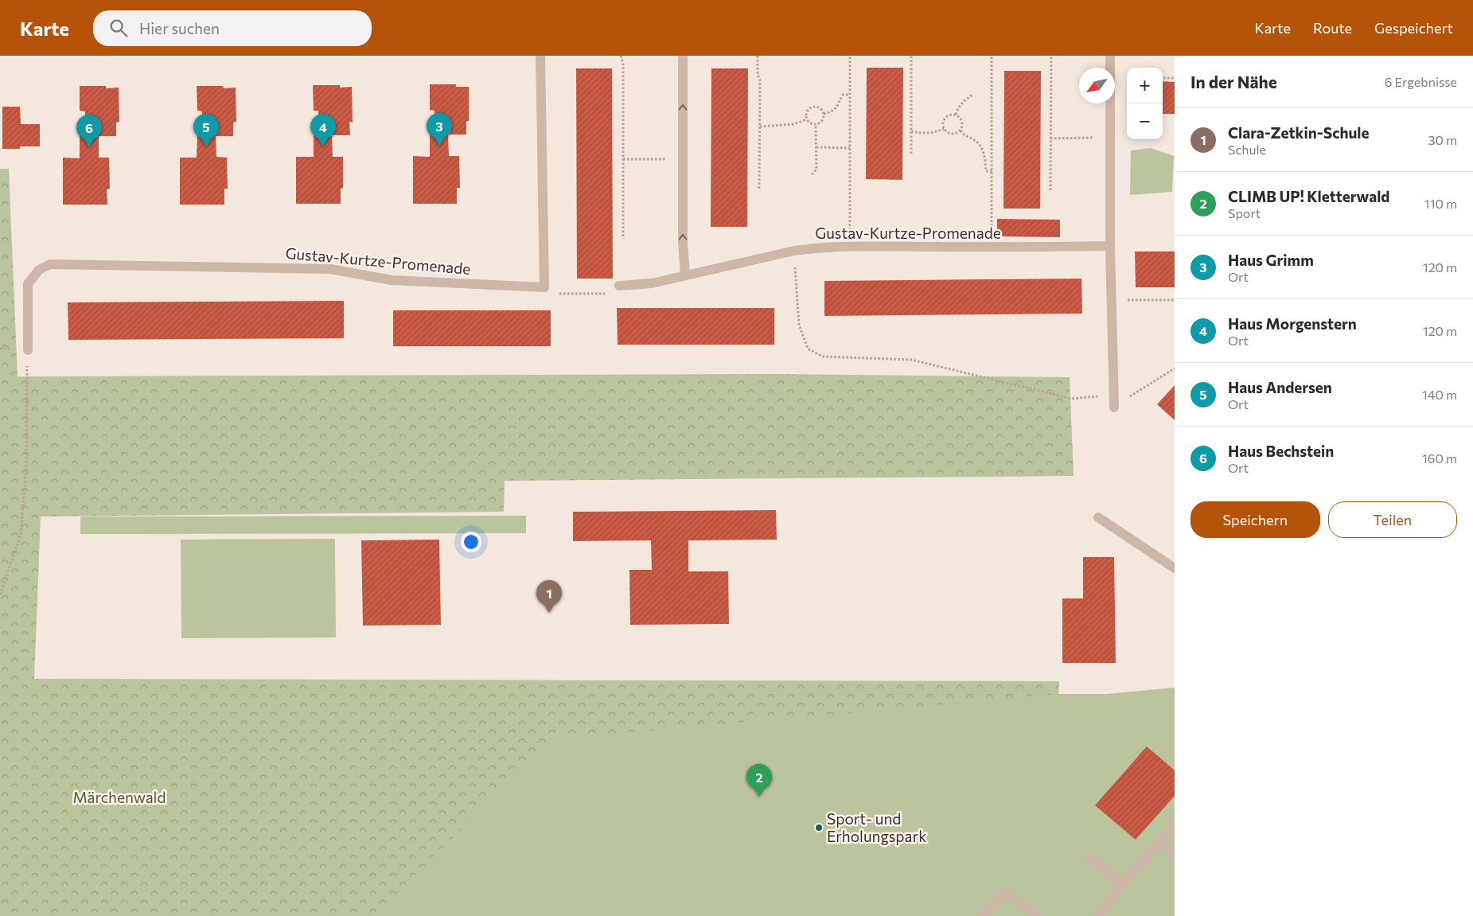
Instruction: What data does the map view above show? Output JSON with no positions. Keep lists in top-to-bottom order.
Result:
{
  "streets": {
    "street": ["Gustav-Kurtze-Promenade"]
  },
  "parks": ["Märchenwald"],
  "places": ["Sport- und Erholungspark"],
  "north": "bottom left",
  "page": {
    "header": "Karte",
    "search": "Hier suchen",
    "nav": ["Karte", "Route", "Gespeichert"],
    "heading": ["In der Nähe", "6 Ergebnisse"],
    "map_buttons": ["+", "−"],
    "list": [
      {
        "mark": "1",
        "name": "Clara-Zetkin-Schule",
        "note": "Schule",
        "value": "30 m"
      },
      {
        "mark": "2",
        "name": "CLIMB UP! Kletterwald",
        "note": "Sport",
        "value": "110 m"
      },
      {
        "mark": "3",
        "name": "Haus Grimm",
        "note": "Ort",
        "value": "120 m"
      },
      {
        "mark": "4",
        "name": "Haus Morgenstern",
        "note": "Ort",
        "value": "120 m"
      },
      {
        "mark": "5",
        "name": "Haus Andersen",
        "note": "Ort",
        "value": "140 m"
      },
      {
        "mark": "6",
        "name": "Haus Bechstein",
        "note": "Ort",
        "value": "160 m"
      }
    ],
    "pins": [
      "3",
      "4",
      "5",
      "6",
      "1",
      "2"
    ],
    "buttons": ["Speichern", "Teilen"]
  }
}
